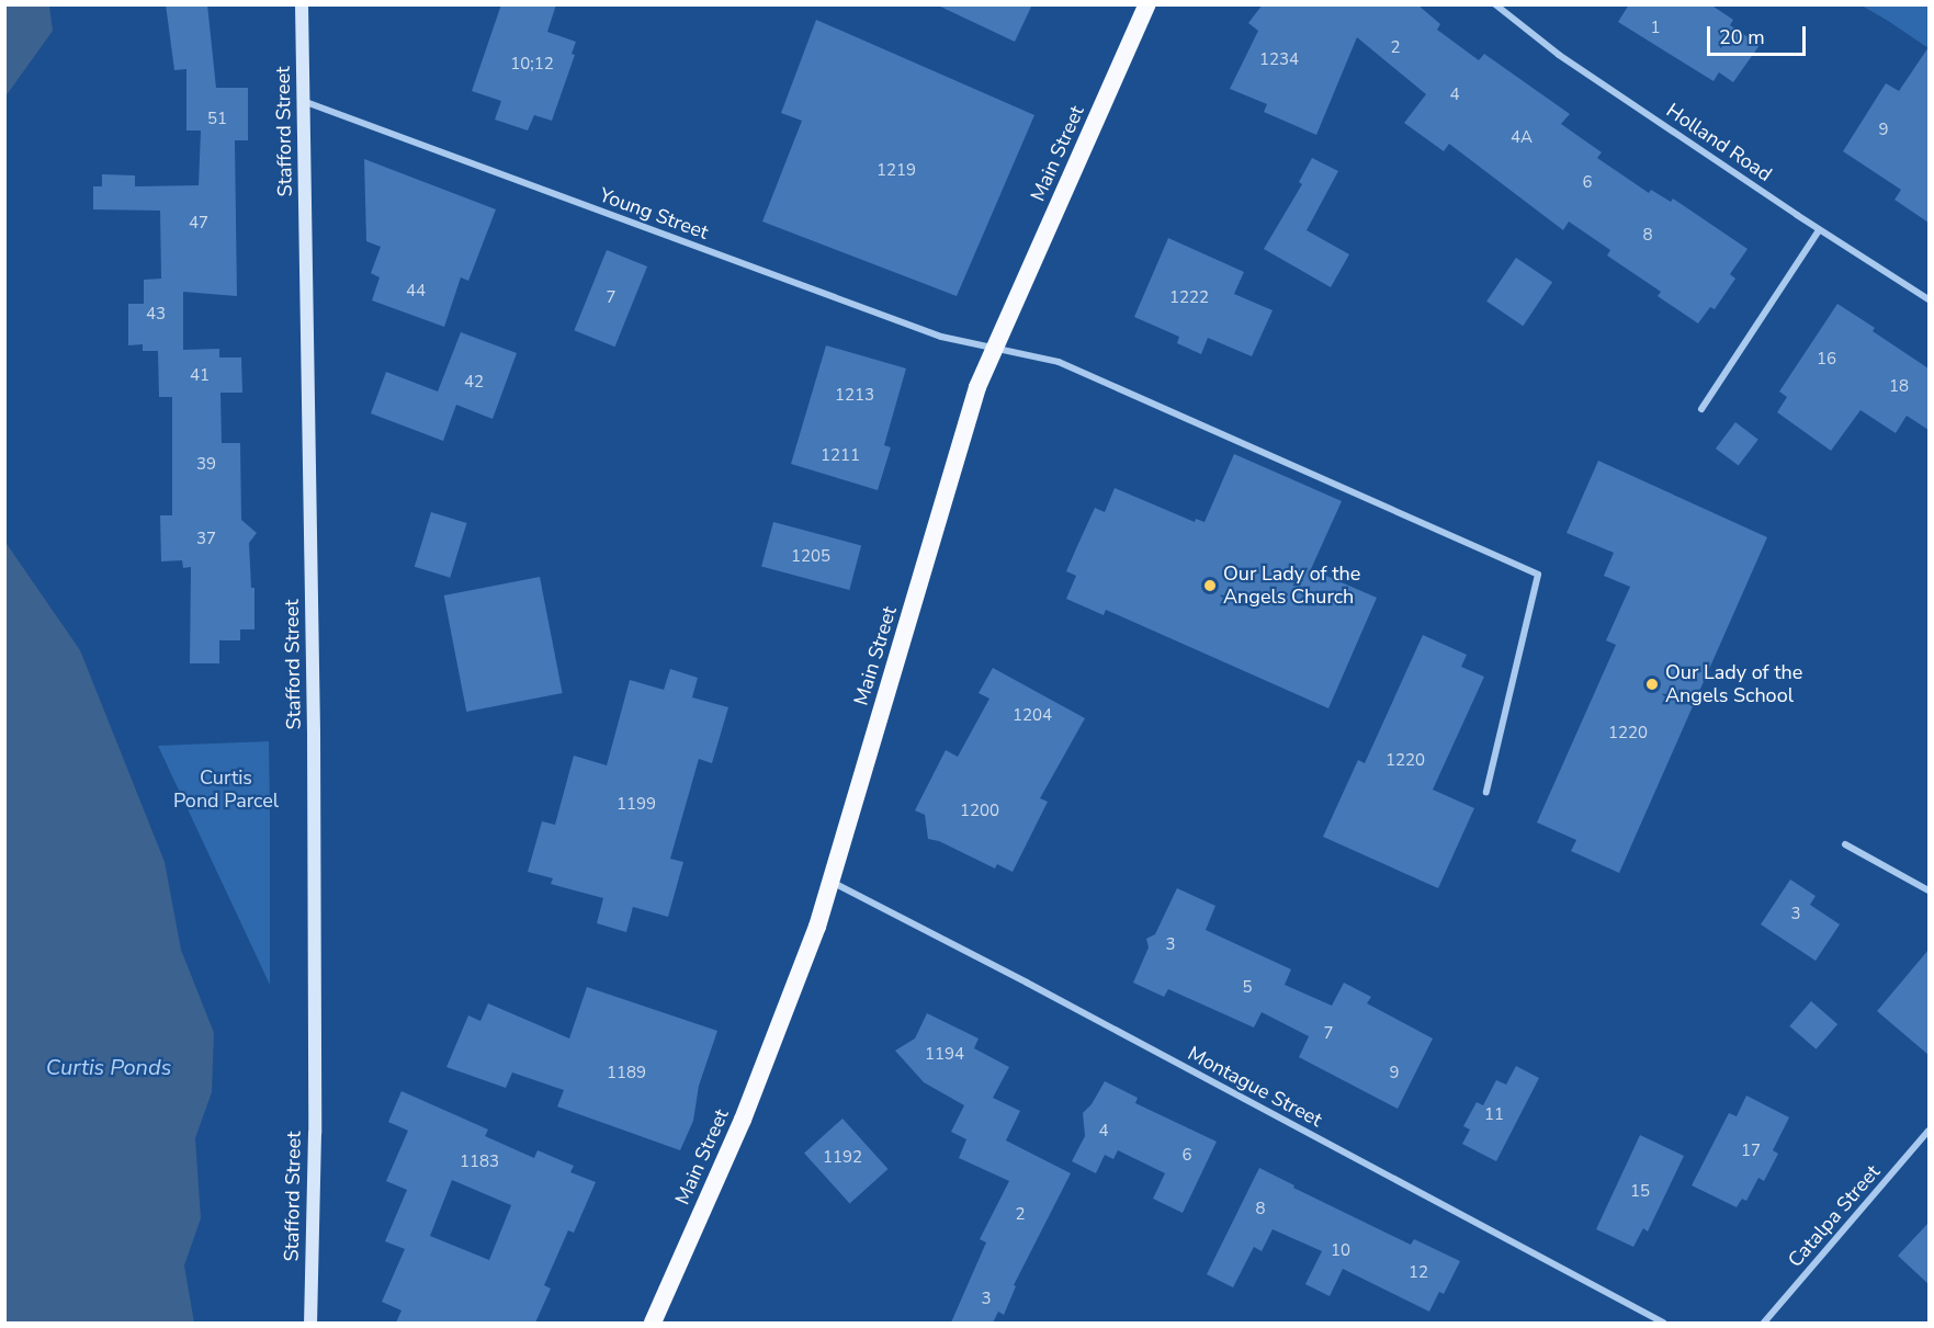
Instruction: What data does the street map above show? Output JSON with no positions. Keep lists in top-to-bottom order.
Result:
{
  "streets": {
    "highway": ["Main Street"],
    "main road": ["Stafford Street"],
    "street": [
      "Holland Road",
      "Young Street",
      "Montague Street",
      "Catalpa Street"
    ]
  },
  "crossings": [
    ["Stafford Street", "Young Street"],
    ["Main Street", "Young Street"],
    ["Main Street", "Montague Street"]
  ],
  "water": ["Curtis Ponds"],
  "parks": ["Curtis Pond Parcel"],
  "places": ["Our Lady of the Angels Church", "Our Lady of the Angels School"],
  "house_numbers": [
    "1",
    "2",
    "1234",
    "10;12",
    "4",
    "51",
    "9",
    "4A",
    "1219",
    "6",
    "47",
    "8",
    "44",
    "7",
    "1222",
    "43",
    "16",
    "41",
    "42",
    "18",
    "1213",
    "1211",
    "39",
    "37",
    "1205",
    "1204",
    "1220",
    "1220",
    "1199",
    "1200",
    "3",
    "3",
    "5",
    "7",
    "1194",
    "1189",
    "9",
    "11",
    "4",
    "17",
    "6",
    "1192",
    "1183",
    "15",
    "8",
    "2",
    "10",
    "12",
    "3"
  ],
  "scale_bar": "20 m"
}
